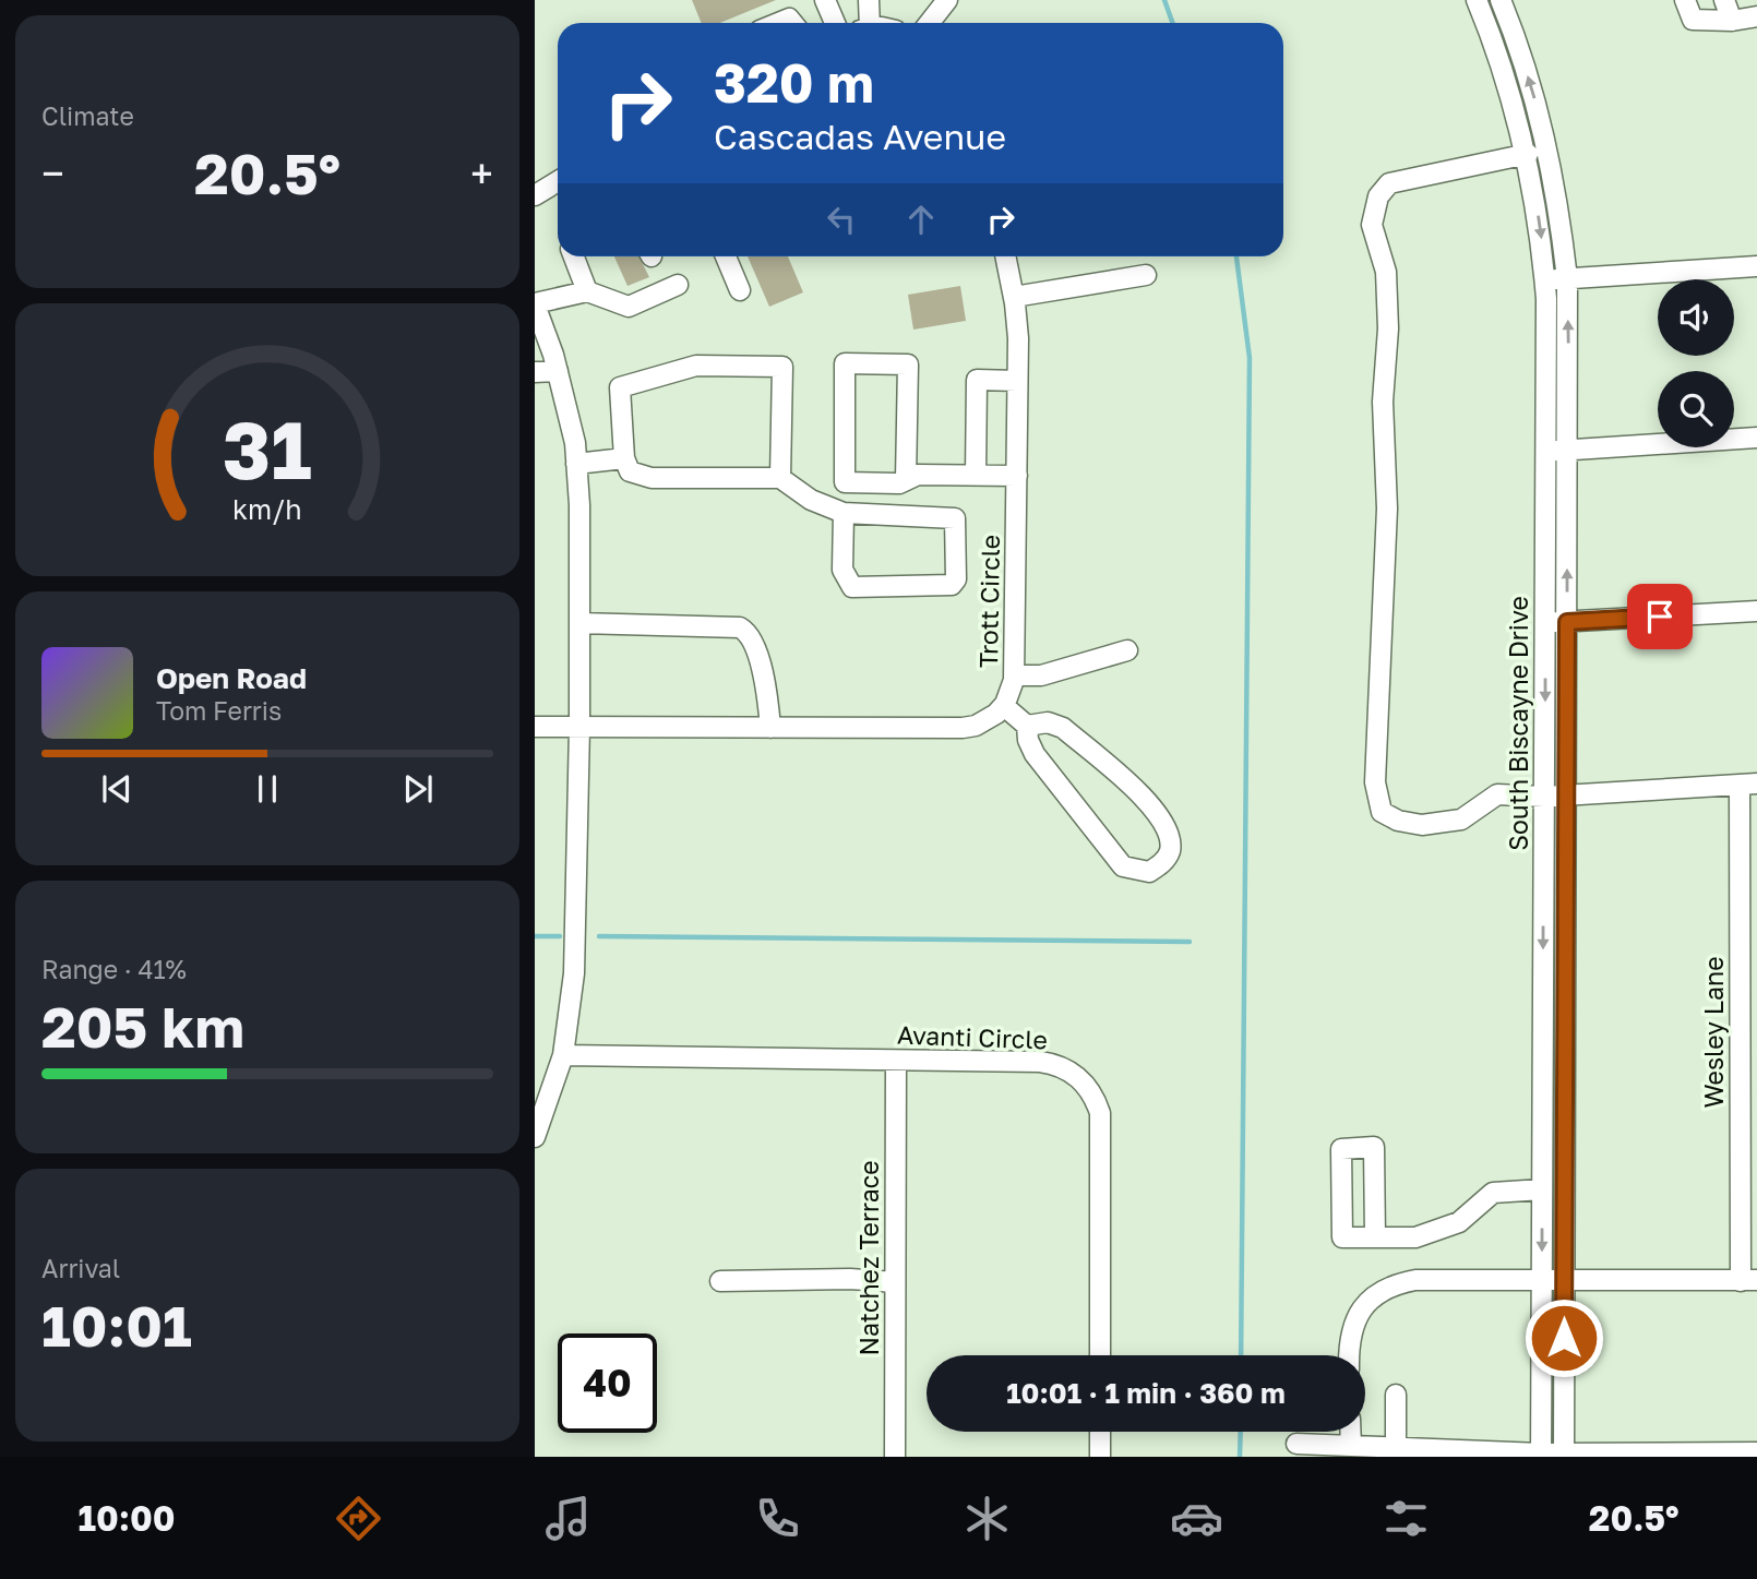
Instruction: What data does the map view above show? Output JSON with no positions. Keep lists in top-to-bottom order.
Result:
{
  "streets": {
    "street": [
      "Trott Circle",
      "South Biscayne Drive",
      "Wesley Lane",
      "Avanti Circle",
      "Natchez Terrace"
    ]
  },
  "crossings": [
    ["Avanti Circle", "Natchez Terrace"]
  ],
  "page": {
    "tile": [
      "Climate",
      ["Range · 41%", "205 km"],
      ["Arrival", "10:01"]
    ],
    "turn": ["320 m", "Cascadas Avenue"],
    "heat": ["−", "20.5°", "+"],
    "song": ["Open Road", "Tom Ferris"],
    "limit": "40",
    "trip": "10:01 · 1 min · 360 m",
    "tabs": ["10:00", "20.5°"],
    "gauge": ["31", "km/h"]
  }
}
